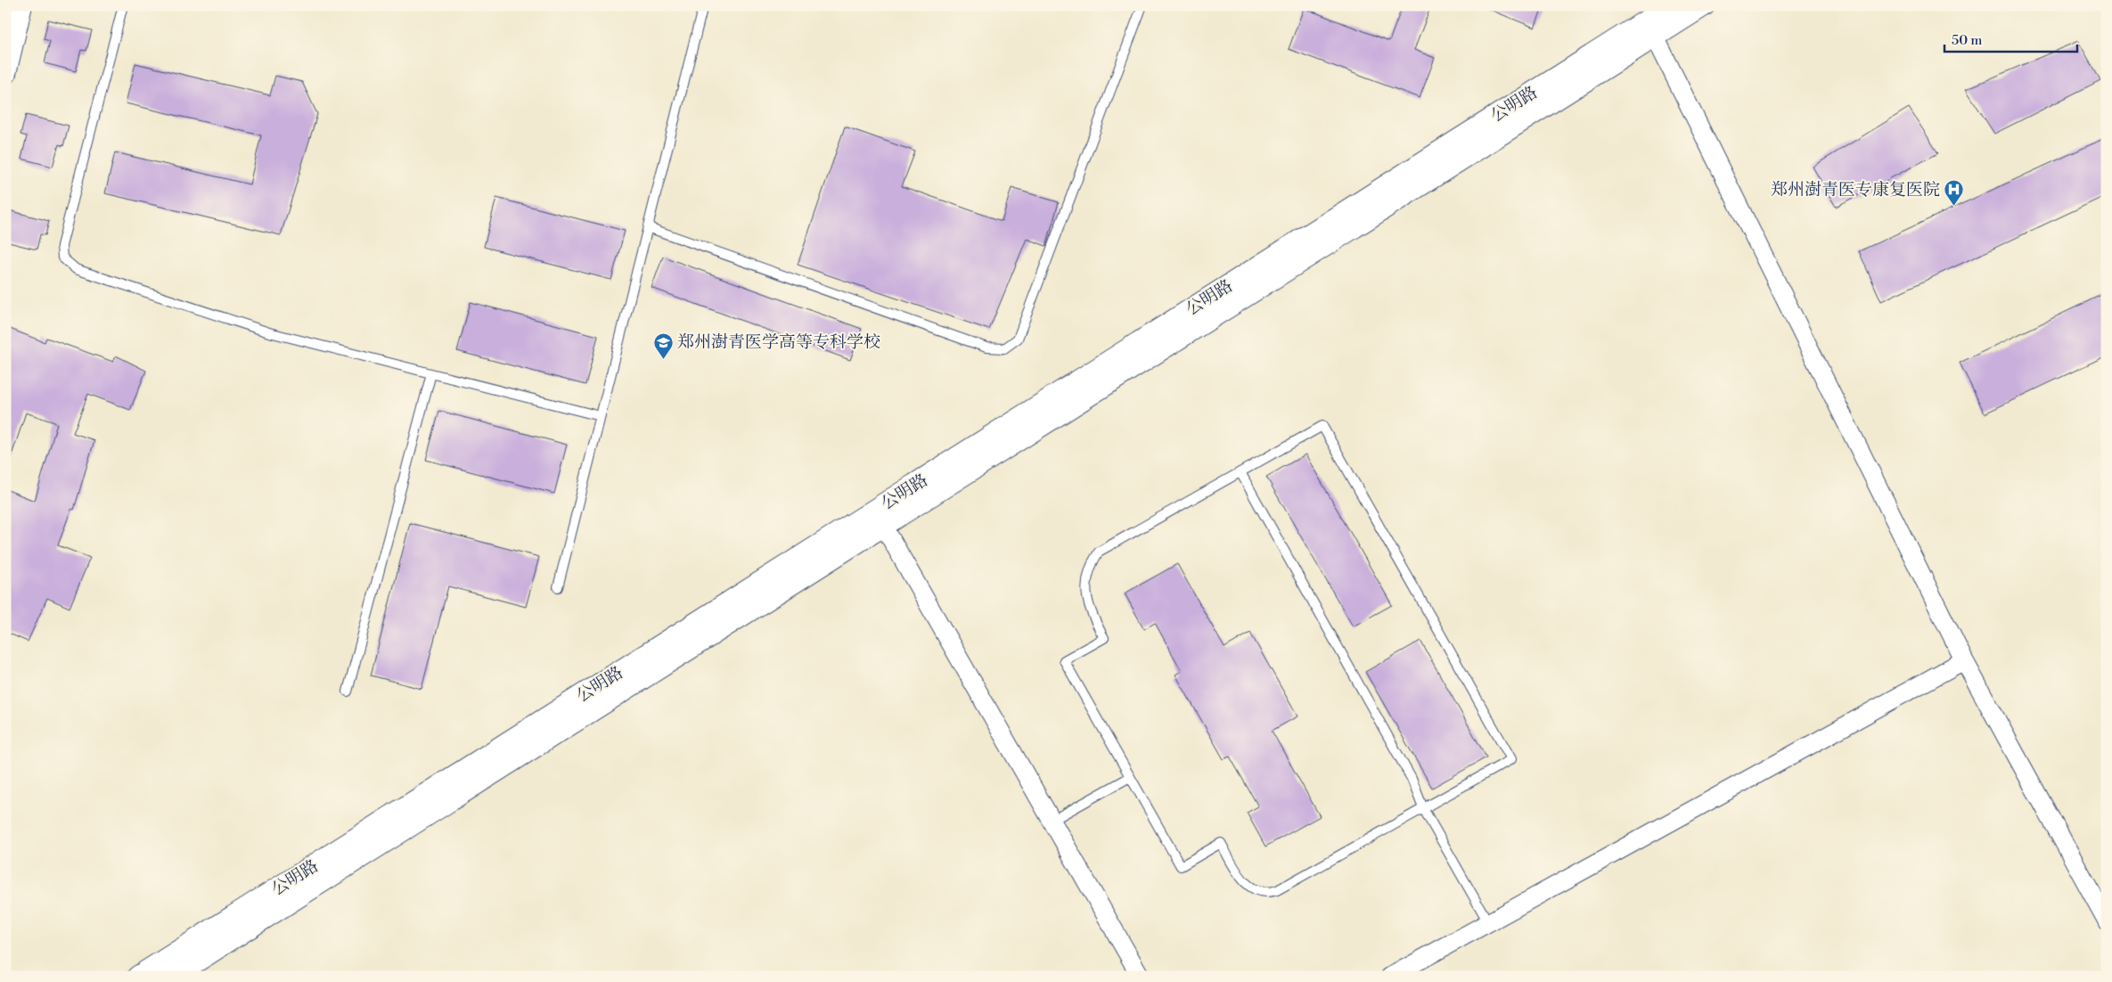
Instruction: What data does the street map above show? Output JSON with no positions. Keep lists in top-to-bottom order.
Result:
{
  "streets": {
    "street": ["公明路"]
  },
  "places": {
    "hospital": ["郑州澍青医专康复医院"],
    "school or university": ["郑州澍青医学高等专科学校"]
  },
  "scale_bar": "50 m"
}
